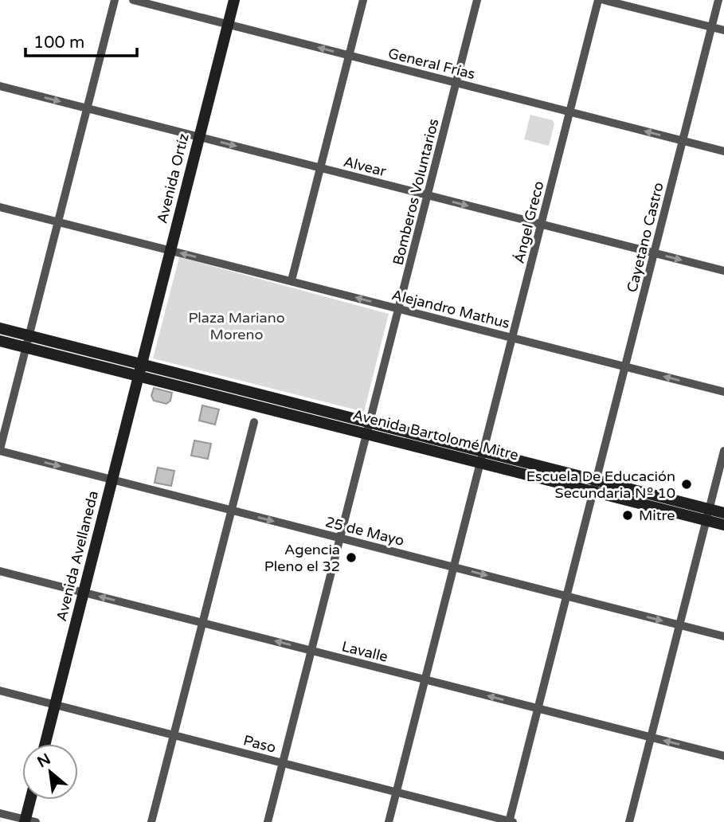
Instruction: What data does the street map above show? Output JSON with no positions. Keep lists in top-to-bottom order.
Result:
{
  "streets": {
    "main road": ["Avenida Ortíz", "Avenida Bartolomé Mitre", "Avenida Avellaneda"],
    "street": [
      "General Frías",
      "Alvear",
      "Bomberos Voluntarios",
      "Ángel Greco",
      "Cayetano Castro",
      "Alejandro Mathus",
      "25 de Mayo",
      "Lavalle",
      "Paso"
    ]
  },
  "crossings": [
    ["General Frías", "Avenida Ortíz"],
    ["General Frías", "Bomberos Voluntarios"],
    ["General Frías", "Ángel Greco"],
    ["General Frías", "Cayetano Castro"],
    ["Alvear", "Avenida Ortíz"],
    ["Alvear", "Bomberos Voluntarios"],
    ["Alvear", "Ángel Greco"],
    ["Alvear", "Cayetano Castro"],
    ["Avenida Ortíz", "Alejandro Mathus"],
    ["Avenida Ortíz", "Avenida Bartolomé Mitre"],
    ["Avenida Ortíz", "Avenida Avellaneda"],
    ["Bomberos Voluntarios", "Alejandro Mathus"],
    ["Bomberos Voluntarios", "Avenida Bartolomé Mitre"],
    ["Bomberos Voluntarios", "25 de Mayo"],
    ["Bomberos Voluntarios", "Lavalle"],
    ["Bomberos Voluntarios", "Paso"],
    ["Ángel Greco", "Alejandro Mathus"],
    ["Ángel Greco", "Avenida Bartolomé Mitre"],
    ["Ángel Greco", "25 de Mayo"],
    ["Ángel Greco", "Lavalle"],
    ["Ángel Greco", "Paso"],
    ["Cayetano Castro", "Alejandro Mathus"],
    ["Cayetano Castro", "Avenida Bartolomé Mitre"],
    ["Cayetano Castro", "25 de Mayo"],
    ["Cayetano Castro", "Lavalle"],
    ["Cayetano Castro", "Paso"],
    ["Avenida Bartolomé Mitre", "Avenida Avellaneda"],
    ["25 de Mayo", "Avenida Avellaneda"],
    ["Avenida Avellaneda", "Lavalle"],
    ["Avenida Avellaneda", "Paso"]
  ],
  "one_way": [
    "General Frías",
    "Alvear",
    "Alejandro Mathus",
    "25 de Mayo",
    "Lavalle"
  ],
  "parks": ["Plaza Mariano Moreno"],
  "places": ["Escuela De Educación Secundaria Nº 10", "Mitre", "Agencia Pleno el 32"],
  "scale_bar": "100 m",
  "north": "top left"
}
